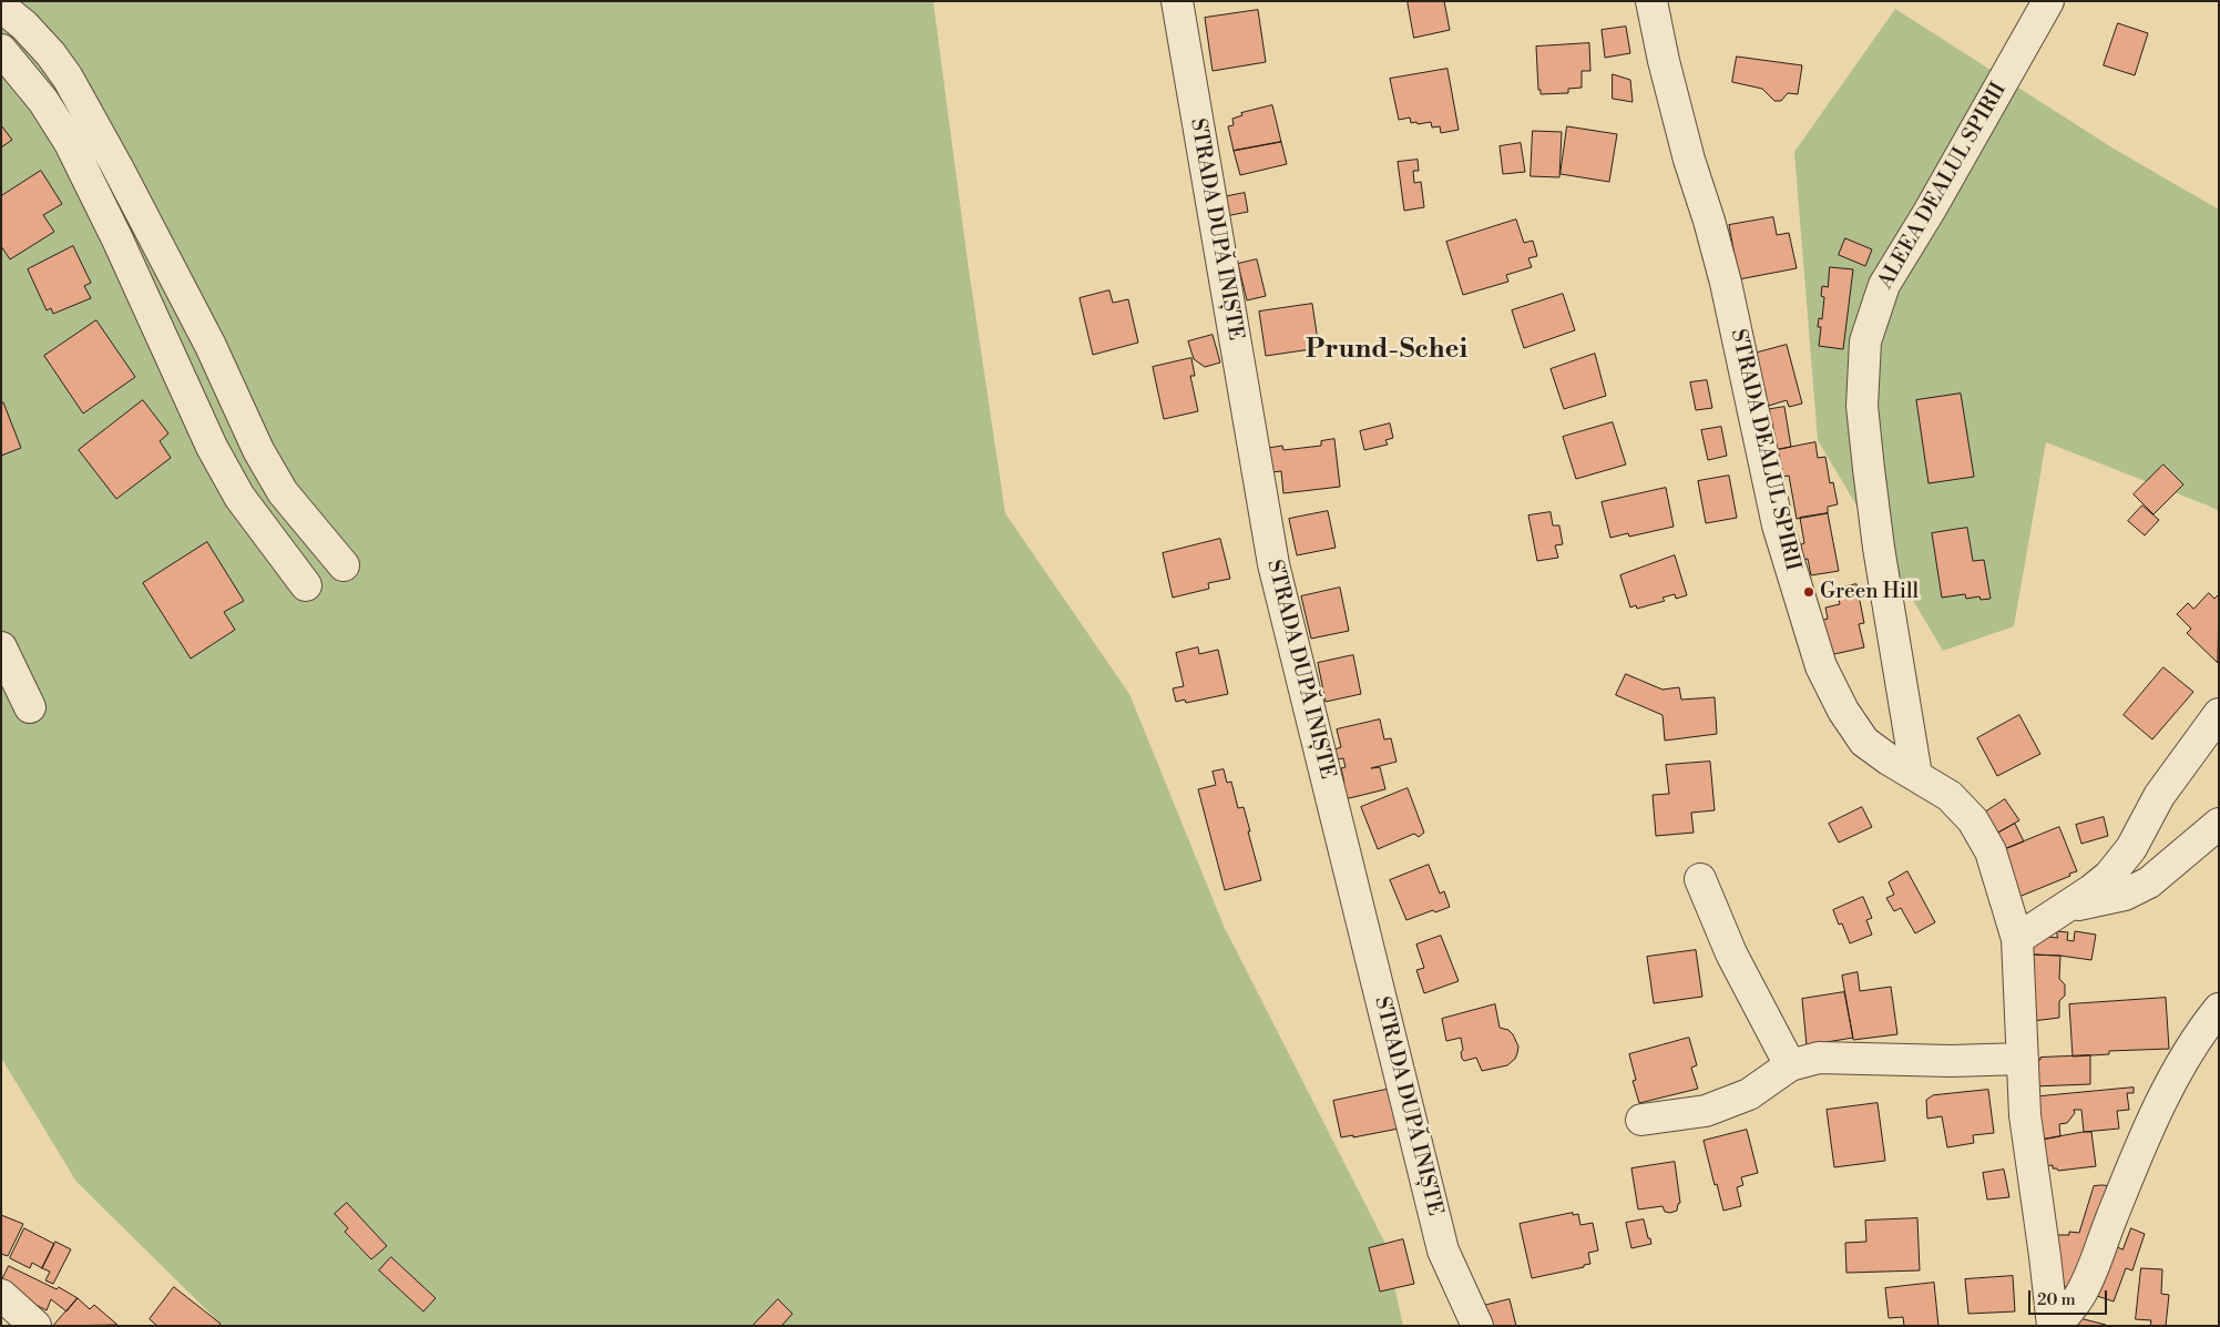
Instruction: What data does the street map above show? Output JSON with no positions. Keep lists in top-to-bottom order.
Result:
{
  "streets": {
    "street": ["ALEEA DEALUL SPIRII", "STRADA DUPĂ INIȘTE", "STRADA DEALUL SPIRII"]
  },
  "crossings": [
    ["ALEEA DEALUL SPIRII", "STRADA DEALUL SPIRII"]
  ],
  "districts": ["Prund-Schei"],
  "places": ["Green Hill"],
  "scale_bar": "20 m"
}
